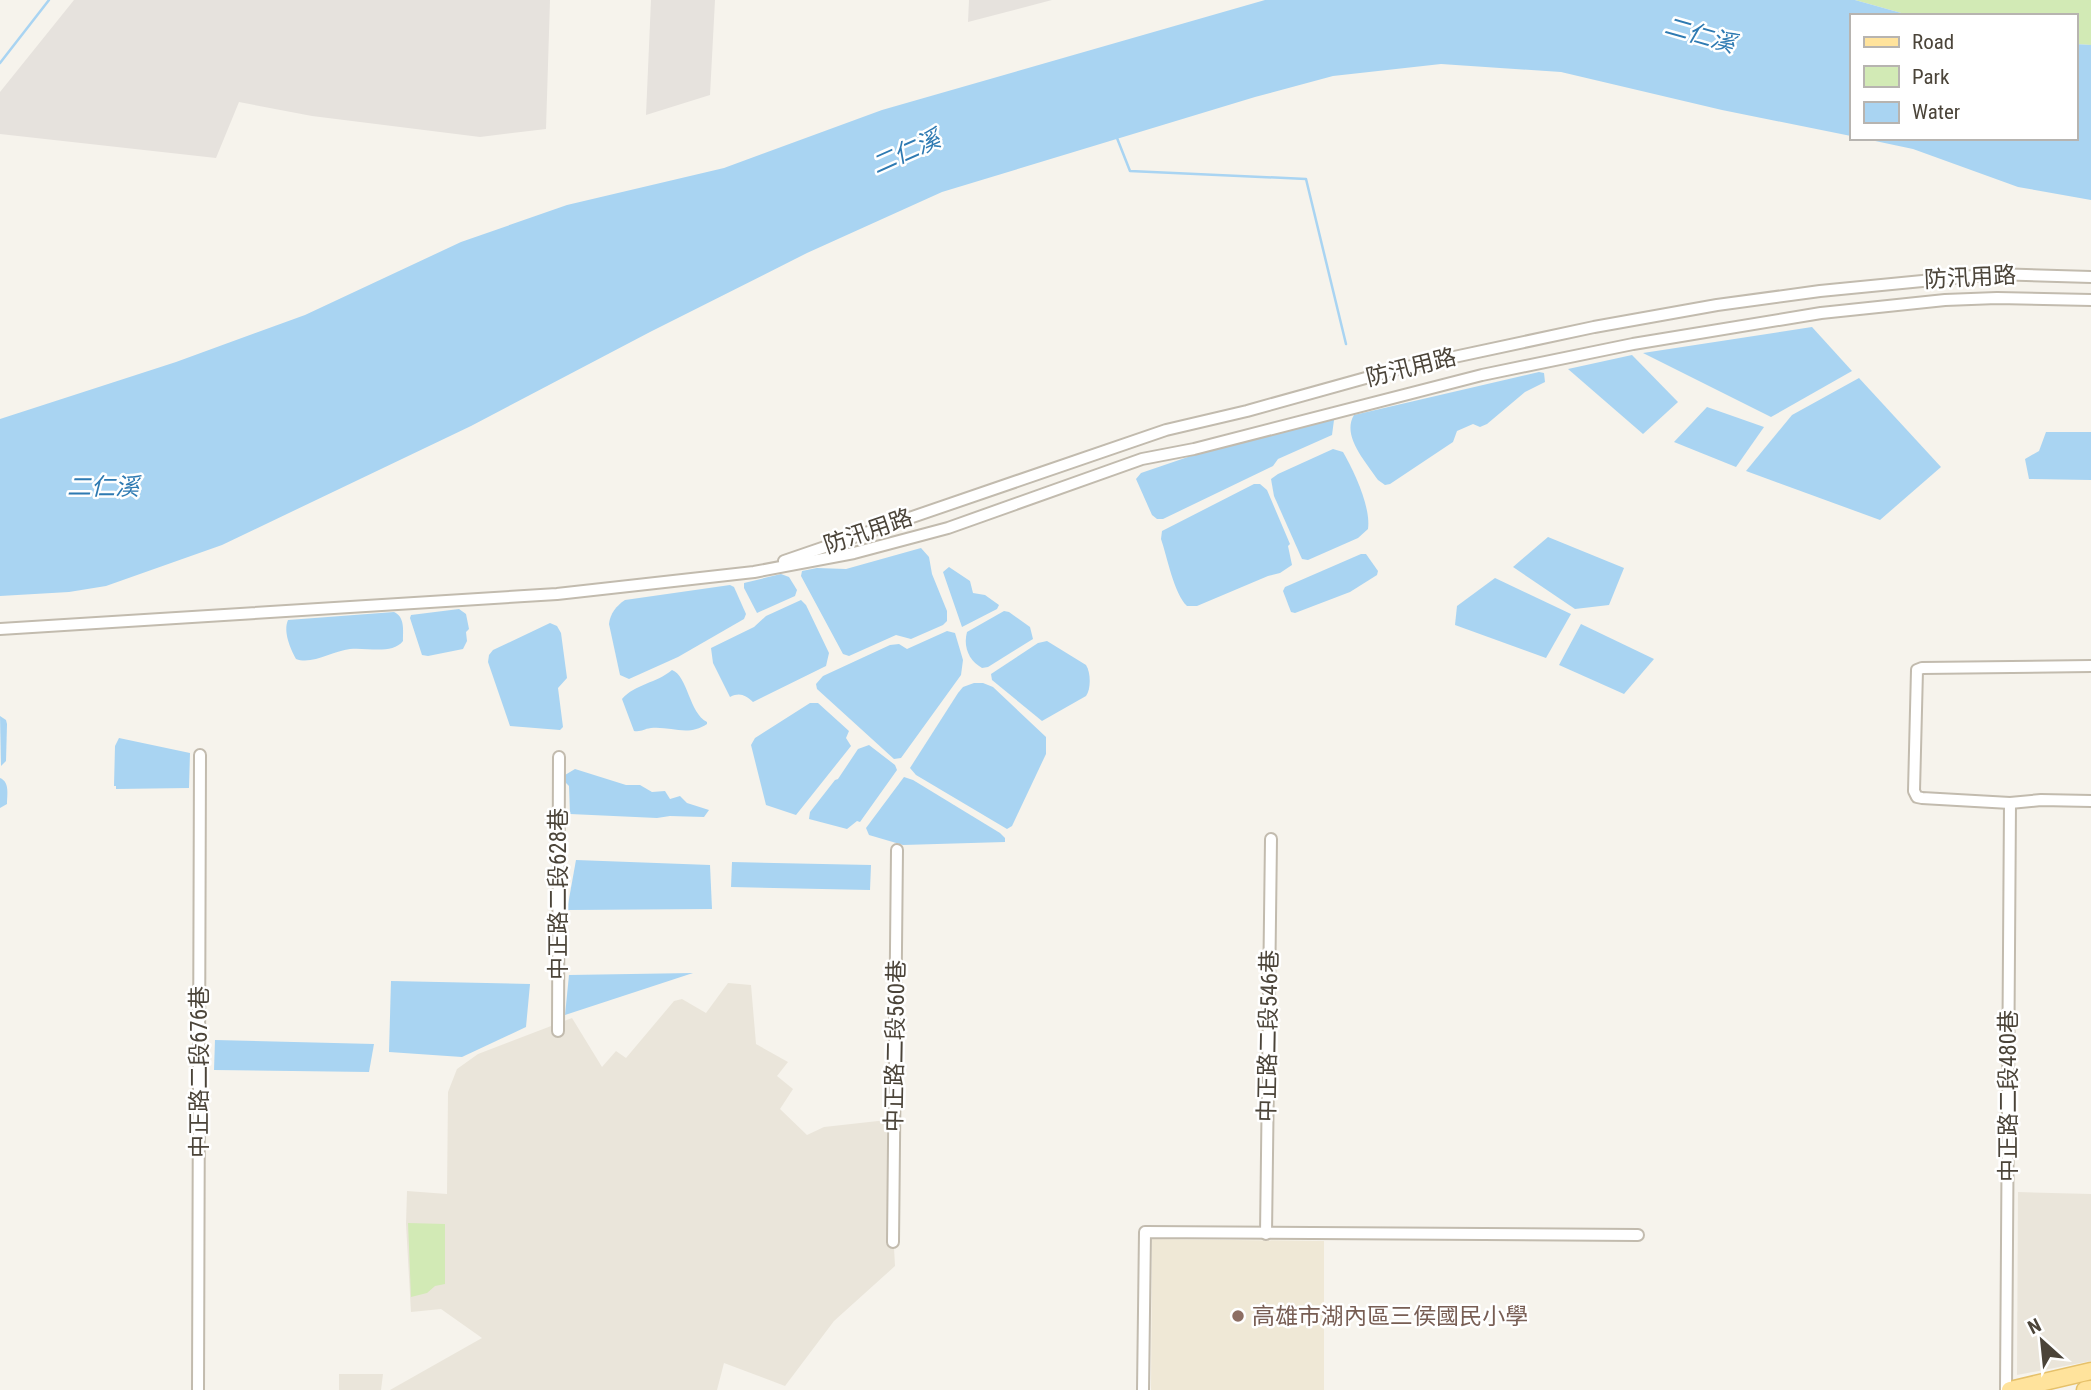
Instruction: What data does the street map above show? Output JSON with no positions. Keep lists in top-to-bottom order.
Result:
{
  "streets": {
    "street": [
      "防汛用路",
      "中正路二段628巷",
      "中正路二段546巷",
      "中正路二段560巷",
      "中正路二段676巷",
      "中正路二段480巷"
    ]
  },
  "water": ["二仁溪"],
  "places": ["高雄市湖內區三侯國民小學"],
  "legend": ["Road", "Park", "Water"],
  "north": "top left"
}
